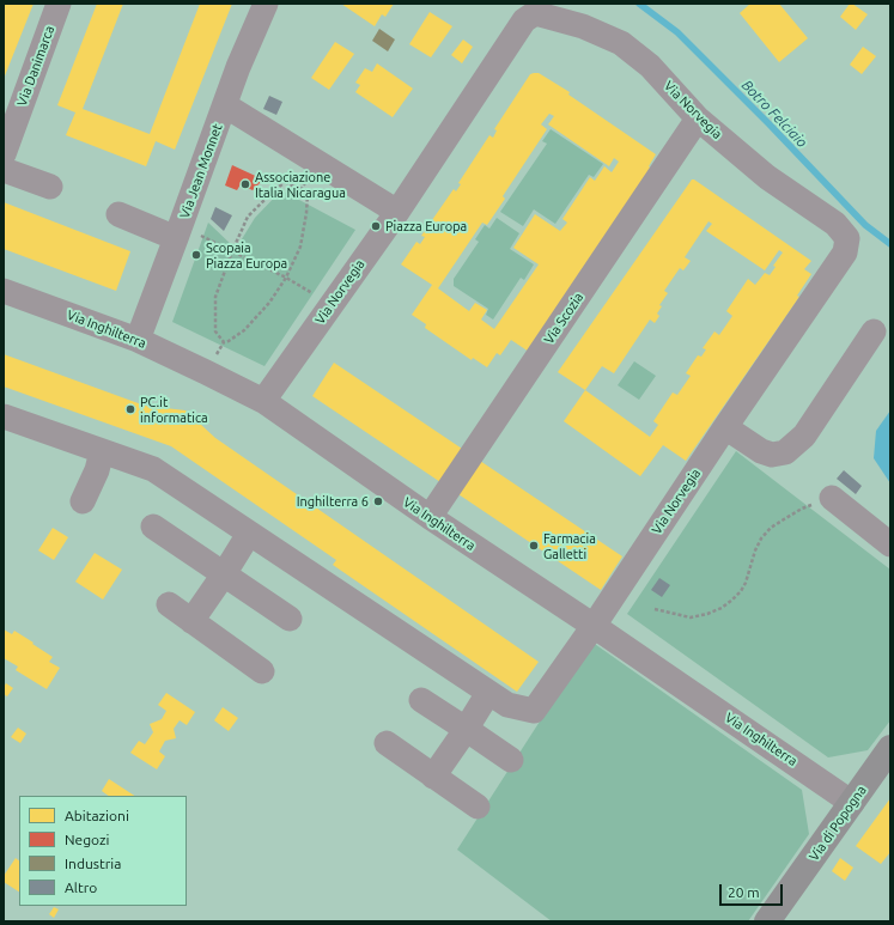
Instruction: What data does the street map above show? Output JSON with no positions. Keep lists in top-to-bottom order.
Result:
{
  "streets": {
    "main road": ["Via di Popogna"],
    "street": [
      "Via Danimarca",
      "Via Norvegia",
      "Via Jean Monnet",
      "Via Scozia",
      "Via Inghilterra"
    ]
  },
  "crossings": [
    ["Via Norvegia", "Via Scozia"],
    ["Via Norvegia", "Via Inghilterra"],
    ["Via Jean Monnet", "Via Inghilterra"],
    ["Via Scozia", "Via Inghilterra"],
    ["Via Inghilterra", "Via di Popogna"]
  ],
  "water": ["Botro Felciaio"],
  "places": [
    "Associazione Italia Nicaragua",
    "Piazza Europa",
    "Scopaia Piazza Europa",
    "PC.it informatica",
    "Inghilterra 6",
    "Farmacia Galletti"
  ],
  "legend": [
    "Abitazioni",
    "Negozi",
    "Industria",
    "Altro"
  ],
  "scale_bar": "20 m"
}
